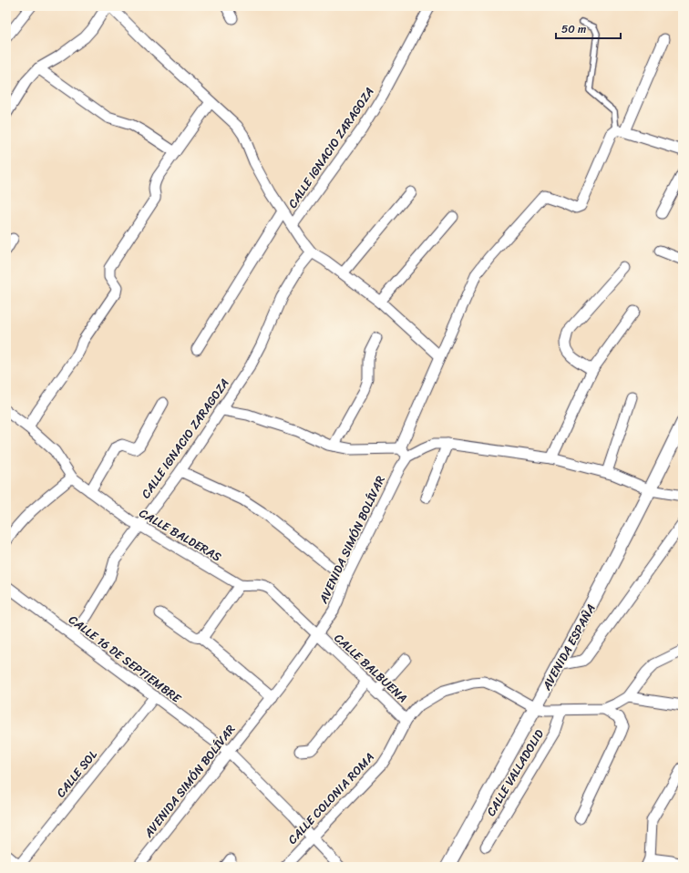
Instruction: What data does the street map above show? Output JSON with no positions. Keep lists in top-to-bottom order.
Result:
{
  "streets": {
    "street": [
      "CALLE IGNACIO ZARAGOZA",
      "CALLE BALDERAS",
      "AVENIDA SIMÓN BOLÍVAR",
      "AVENIDA ESPAÑA",
      "CALLE 16 DE SEPTIEMBRE",
      "CALLE BALBUENA",
      "CALLE VALLADOLID",
      "CALLE SOL",
      "CALLE COLONIA ROMA"
    ]
  },
  "crossings": [
    ["CALLE IGNACIO ZARAGOZA", "CALLE BALDERAS"],
    ["CALLE IGNACIO ZARAGOZA", "CALLE 16 DE SEPTIEMBRE"],
    ["AVENIDA SIMÓN BOLÍVAR", "CALLE 16 DE SEPTIEMBRE"],
    ["AVENIDA SIMÓN BOLÍVAR", "CALLE BALBUENA"],
    ["AVENIDA ESPAÑA", "CALLE COLONIA ROMA"],
    ["CALLE 16 DE SEPTIEMBRE", "CALLE SOL"],
    ["CALLE 16 DE SEPTIEMBRE", "CALLE COLONIA ROMA"],
    ["CALLE BALBUENA", "CALLE COLONIA ROMA"]
  ],
  "scale_bar": "50 m"
}
